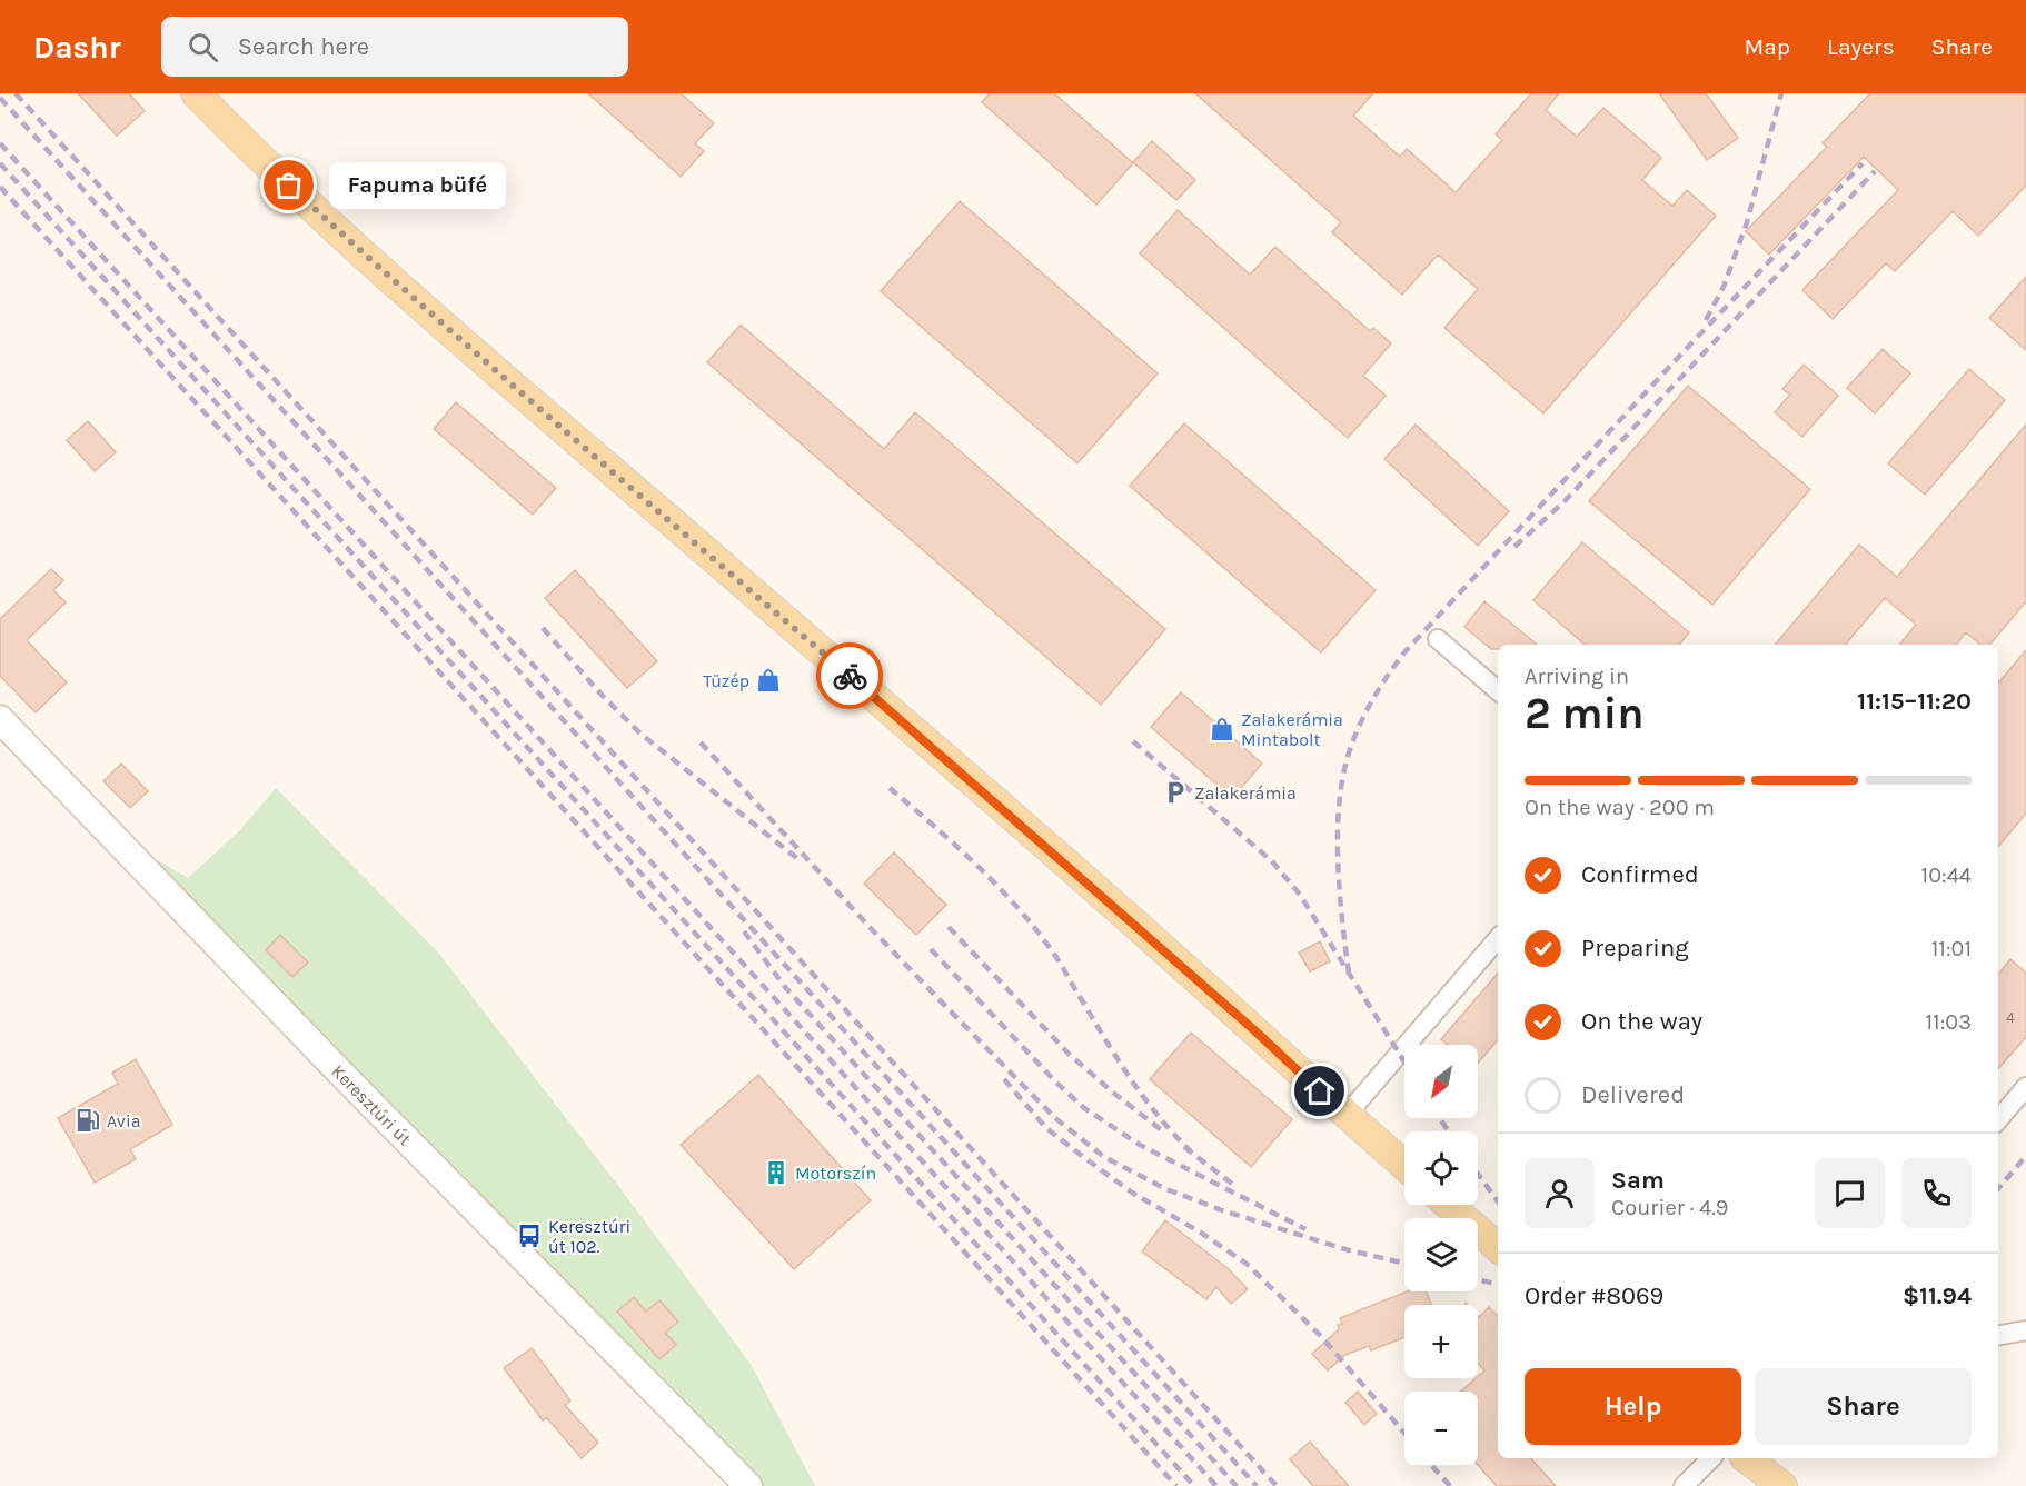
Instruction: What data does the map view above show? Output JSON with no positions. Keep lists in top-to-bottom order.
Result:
{
  "streets": {
    "main road": ["Keresztúri út"]
  },
  "places": {
    "other": ["Fapuma büfé"],
    "shop": ["Tüzép", "Zalakerámia Mintabolt"],
    "parking": ["Zalakerámia"],
    "fuel station": ["Avia"],
    "building": ["Motorszín"],
    "bus stop": ["Keresztúri út 102."]
  },
  "house_numbers": ["4"],
  "north": "bottom left",
  "page": {
    "header": "Dashr",
    "search": "Search here",
    "nav": ["Map", "Layers", "Share"],
    "bubble": "Fapuma büfé",
    "heading": ["2 min", "Arriving in", "11:15–11:20"],
    "panel": [
      "Sam",
      "Courier · 4.9",
      "Order #8069",
      "$11.94"
    ],
    "bar": "On the way · 200 m",
    "list": [
      ["Confirmed", "10:44"],
      ["Preparing", "11:01"],
      ["On the way", "11:03"],
      "Delivered"
    ],
    "map_buttons": ["+", "−"],
    "buttons": ["Help", "Share"]
  }
}
